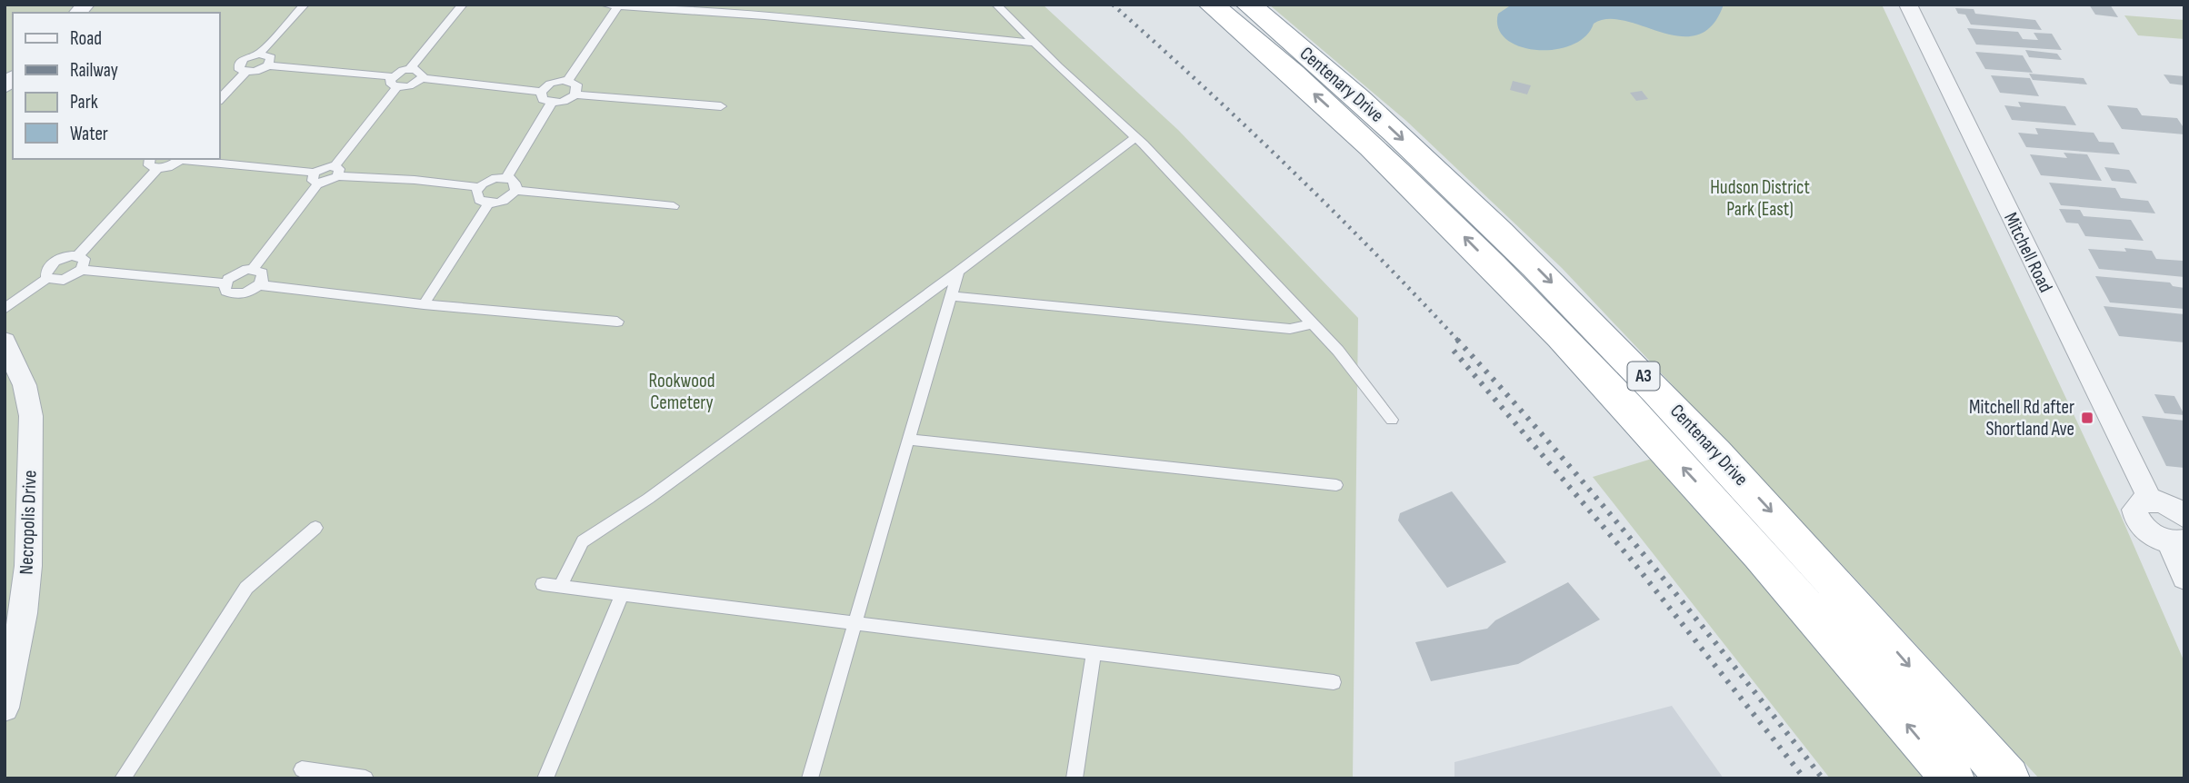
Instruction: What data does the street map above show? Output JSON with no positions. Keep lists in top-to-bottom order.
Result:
{
  "streets": {
    "highway": ["Centenary Drive", "A3"],
    "street": ["Mitchell Road", "Necropolis Drive"]
  },
  "parks": ["Hudson District Park (East)", "Rookwood Cemetery"],
  "places": {
    "transit": ["Mitchell Rd after Shortland Ave"]
  },
  "legend": [
    "Road",
    "Railway",
    "Park",
    "Water"
  ]
}
